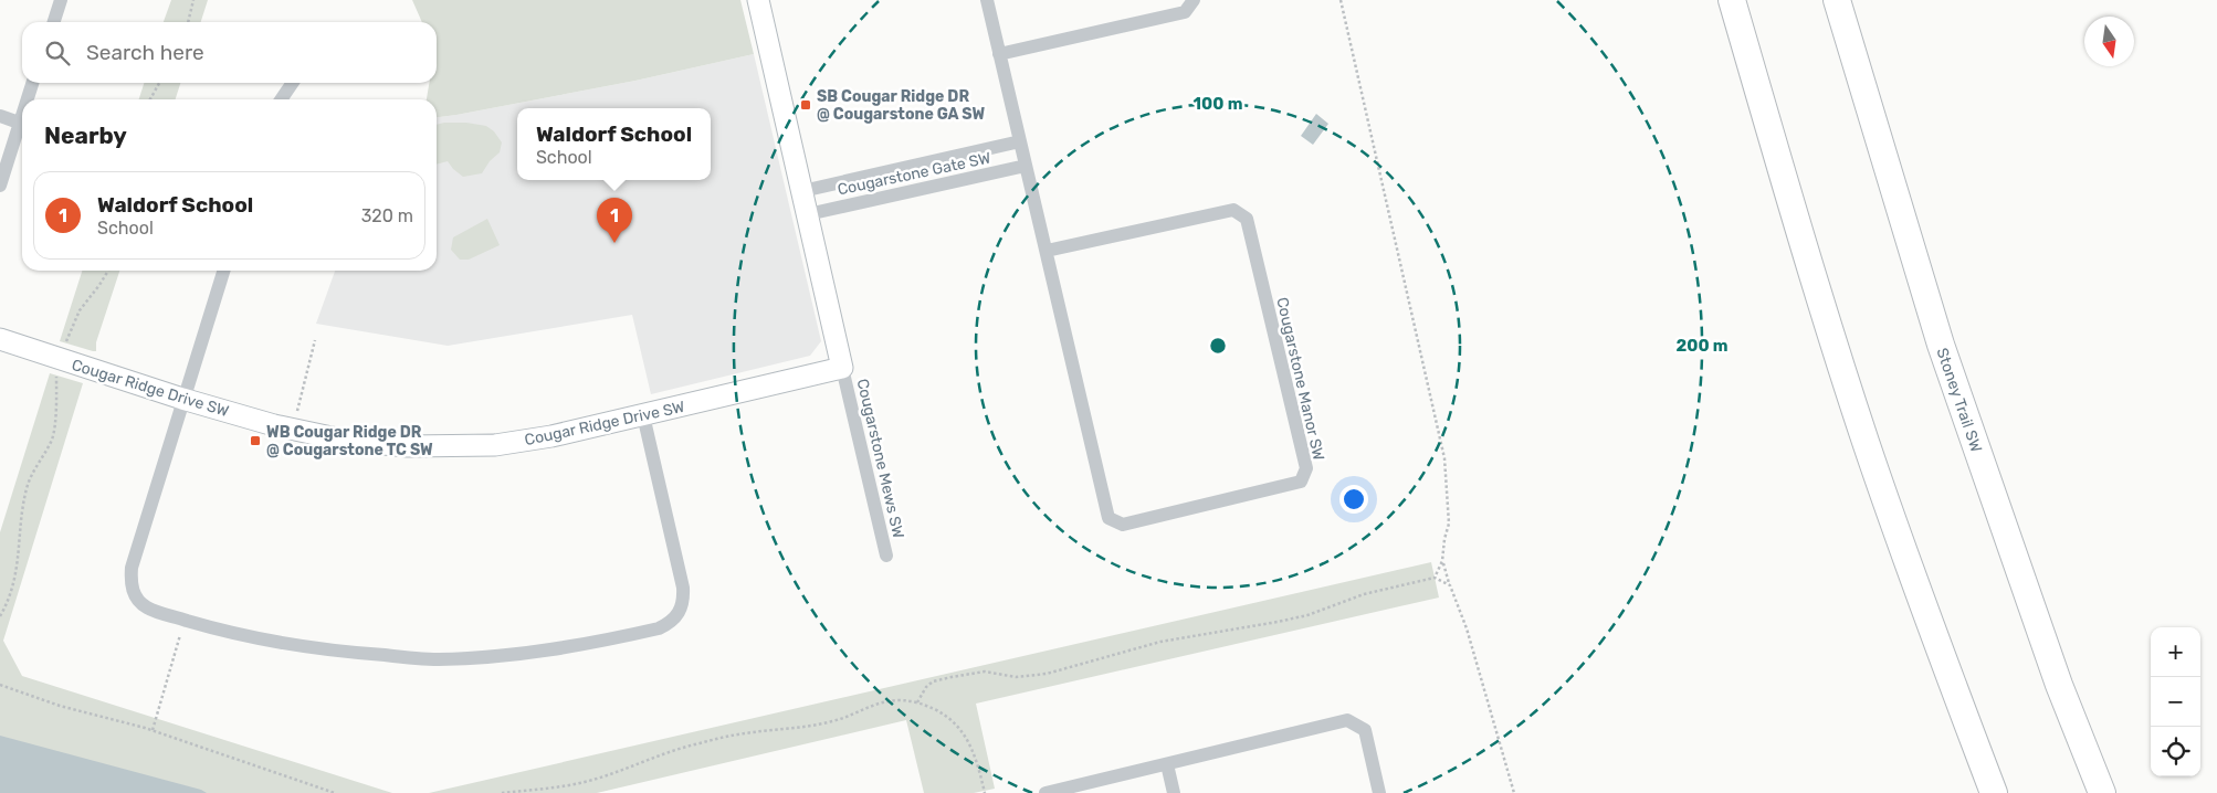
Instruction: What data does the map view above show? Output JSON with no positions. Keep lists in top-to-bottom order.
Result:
{
  "streets": {
    "highway": ["Stoney Trail SW"],
    "street": [
      "Cougarstone Gate SW",
      "Cougarstone Manor SW",
      "Cougar Ridge Drive SW",
      "Cougarstone Mews SW"
    ]
  },
  "crossings": [
    ["Cougarstone Gate SW", "Cougarstone Manor SW"],
    ["Cougar Ridge Drive SW", "Cougarstone Mews SW"]
  ],
  "places": {
    "transit": ["SB Cougar Ridge DR @ Cougarstone GA SW", "WB Cougar Ridge DR @ Cougarstone TC SW"]
  },
  "north": "bottom",
  "page": {
    "search": "Search here",
    "heading": "Nearby",
    "popup": ["Waldorf School", "School"],
    "list": [
      {
        "mark": "1",
        "name": "Waldorf School",
        "note": "School",
        "value": "320 m"
      }
    ],
    "pins": "1",
    "map_buttons": ["+", "−"]
  },
  "rings": ["100 m", "200 m"]
}
